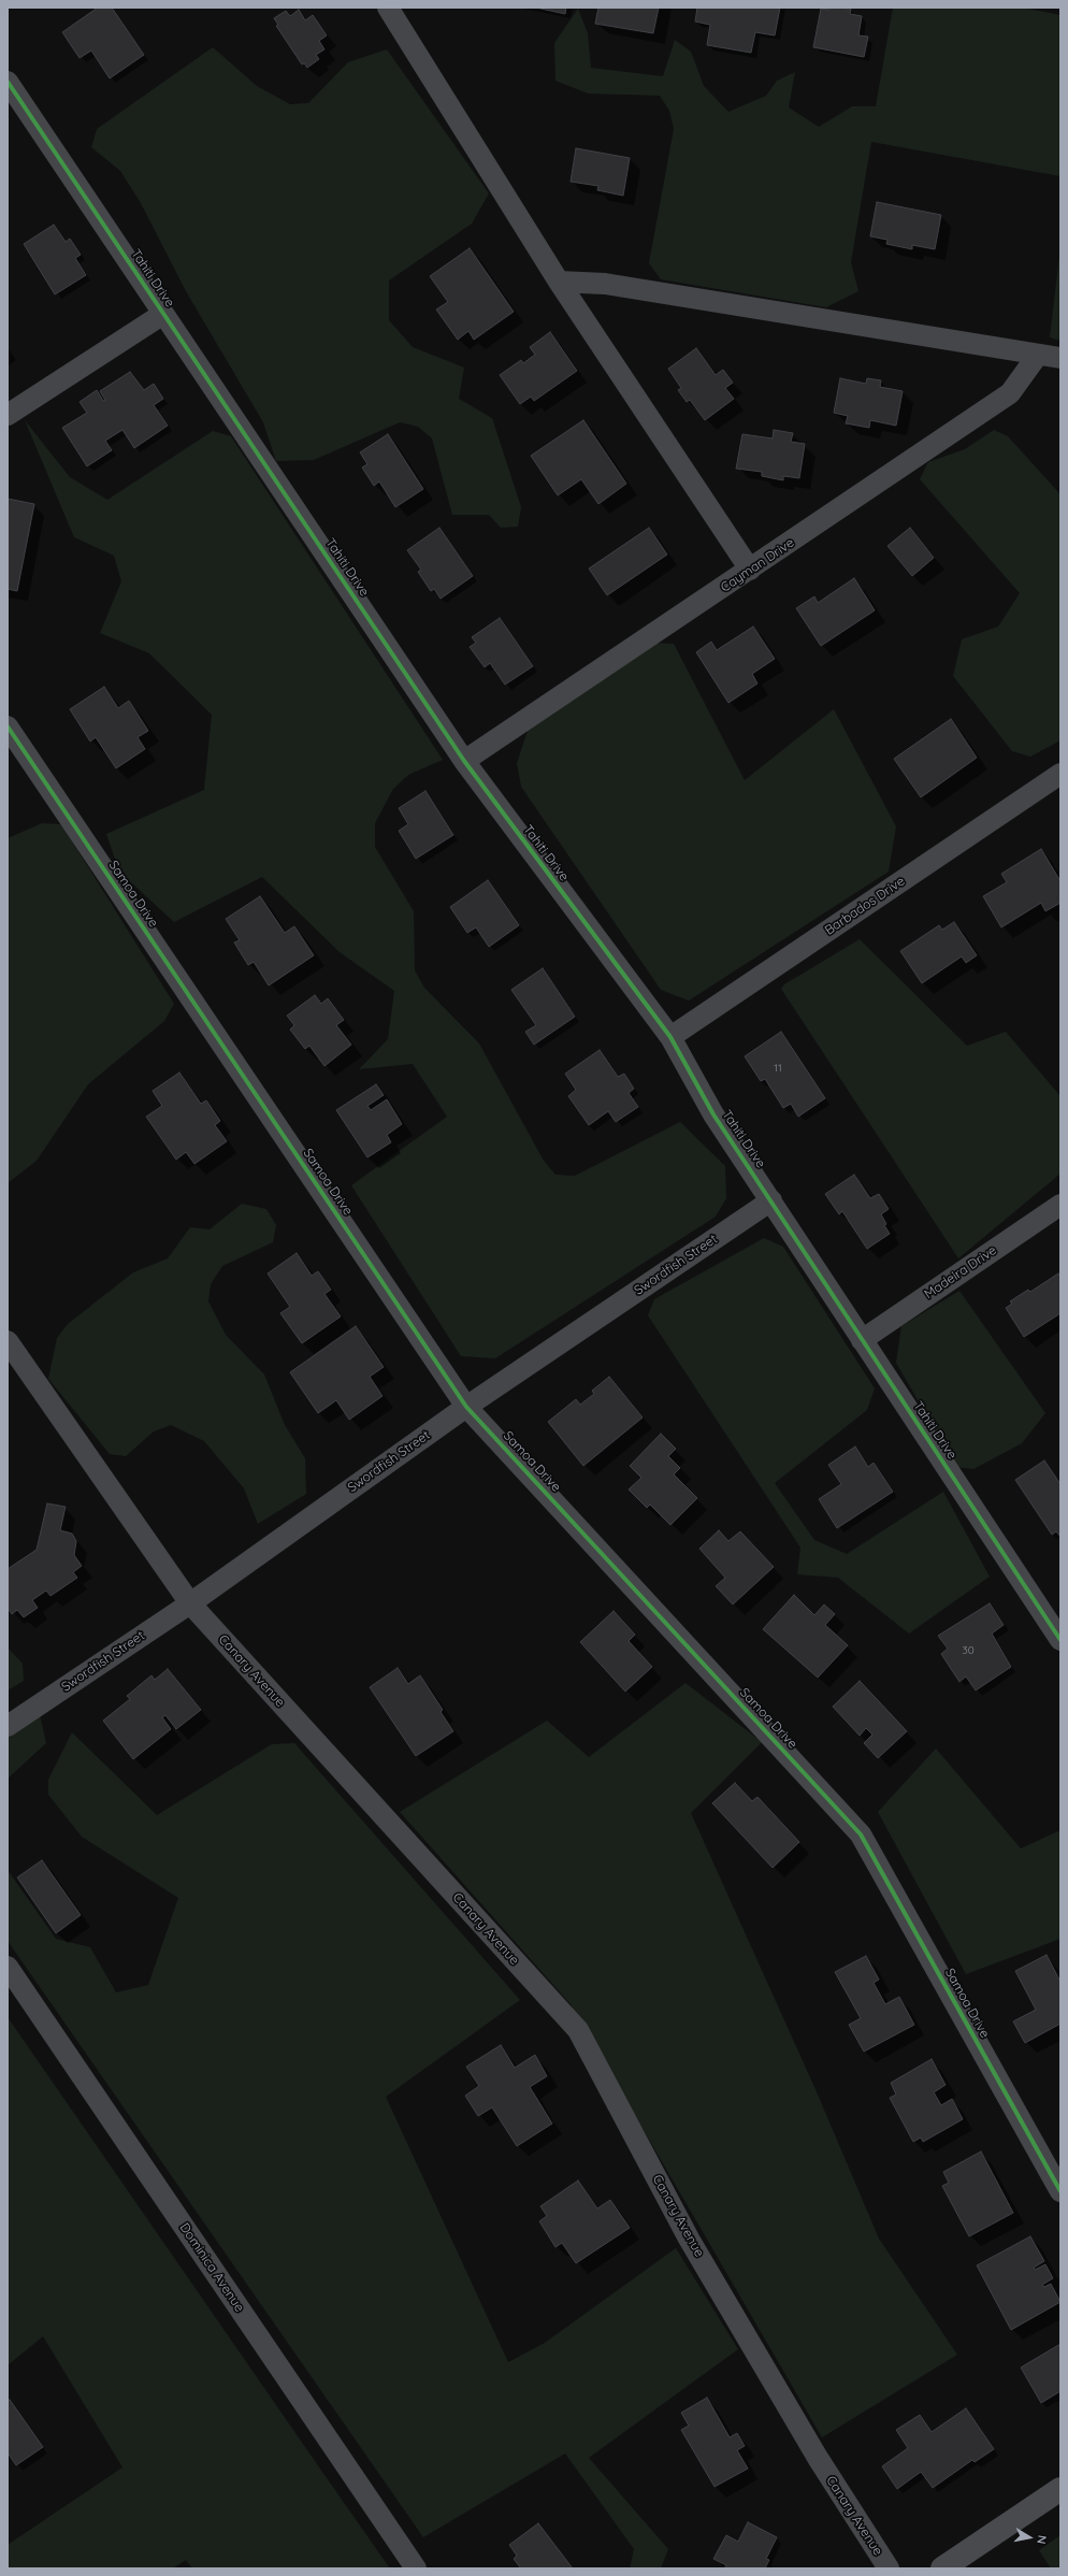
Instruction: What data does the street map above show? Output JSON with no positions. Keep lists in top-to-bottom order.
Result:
{
  "streets": {
    "street": [
      "Tahiti Drive",
      "Cayman Drive",
      "Samoa Drive",
      "Barbados Drive",
      "Swordfish Street",
      "Madeira Drive",
      "Canary Avenue",
      "Dominica Avenue"
    ]
  },
  "crossings": [
    ["Tahiti Drive", "Cayman Drive"],
    ["Tahiti Drive", "Barbados Drive"],
    ["Tahiti Drive", "Swordfish Street"],
    ["Tahiti Drive", "Madeira Drive"],
    ["Samoa Drive", "Swordfish Street"],
    ["Swordfish Street", "Canary Avenue"]
  ],
  "house_numbers": ["11", "30"],
  "north": "right"
}
